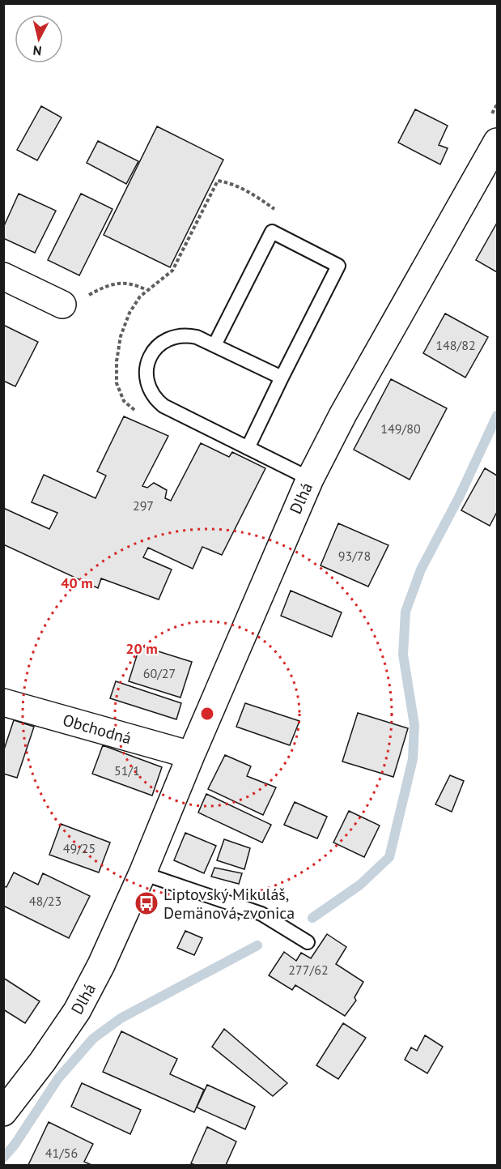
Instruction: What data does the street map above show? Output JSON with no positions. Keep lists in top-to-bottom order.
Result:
{
  "streets": {
    "street": ["Dlhá", "Obchodná"]
  },
  "crossings": [
    ["Dlhá", "Obchodná"]
  ],
  "places": {
    "bus stop": ["Liptovský Mikuláš, Demänová, zvonica"]
  },
  "house_numbers": [
    "148/82",
    "149/80",
    "297",
    "93/78",
    "60/27",
    "51/1",
    "49/25",
    "48/23",
    "277/62",
    "41/56"
  ],
  "north": "bottom",
  "rings": ["40 m", "20 m"]
}
